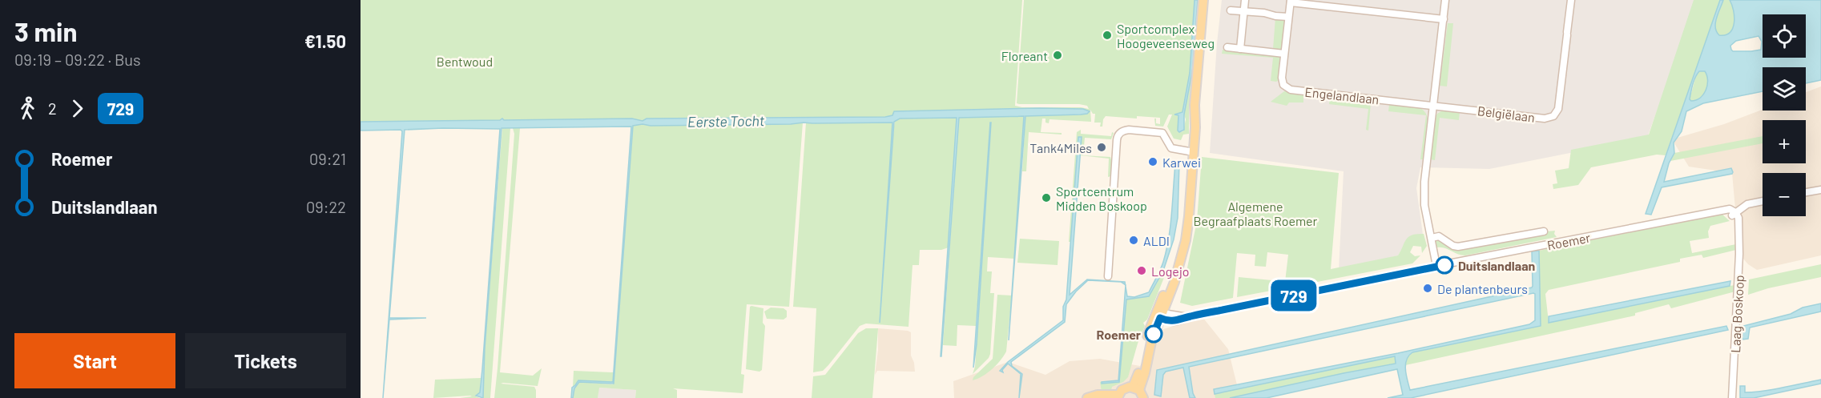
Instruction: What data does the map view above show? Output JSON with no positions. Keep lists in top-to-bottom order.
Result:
{
  "streets": {
    "street": [
      "Engelandlaan",
      "Belgiëlaan",
      "Roemer",
      "Laag Boskoop"
    ]
  },
  "crossings": [
    ["Engelandlaan", "Belgiëlaan"],
    ["Roemer", "Laag Boskoop"]
  ],
  "water": ["Eerste Tocht"],
  "parks": ["Bentwoud", "Algemene Begraafplaats Roemer"],
  "places": [
    "Sportcomplex Hoogeveenseweg",
    "Floreant",
    "Tank4Miles",
    "Karwei",
    "Sportcentrum Midden Boskoop",
    "ALDI",
    "Duitslandlaan",
    "Logejo",
    "De plantenbeurs",
    "Roemer"
  ],
  "lines": ["bus line 729"],
  "page": {
    "heading": ["3 min", "09:19 – 09:22 · Bus", "€1.50"],
    "on_map": "729",
    "map_buttons": ["+", "−"],
    "legs": ["2", "729"],
    "list": [
      {
        "name": "Roemer",
        "value": "09:21"
      },
      {
        "name": "Duitslandlaan",
        "value": "09:22"
      }
    ],
    "buttons": ["Start", "Tickets"]
  }
}
